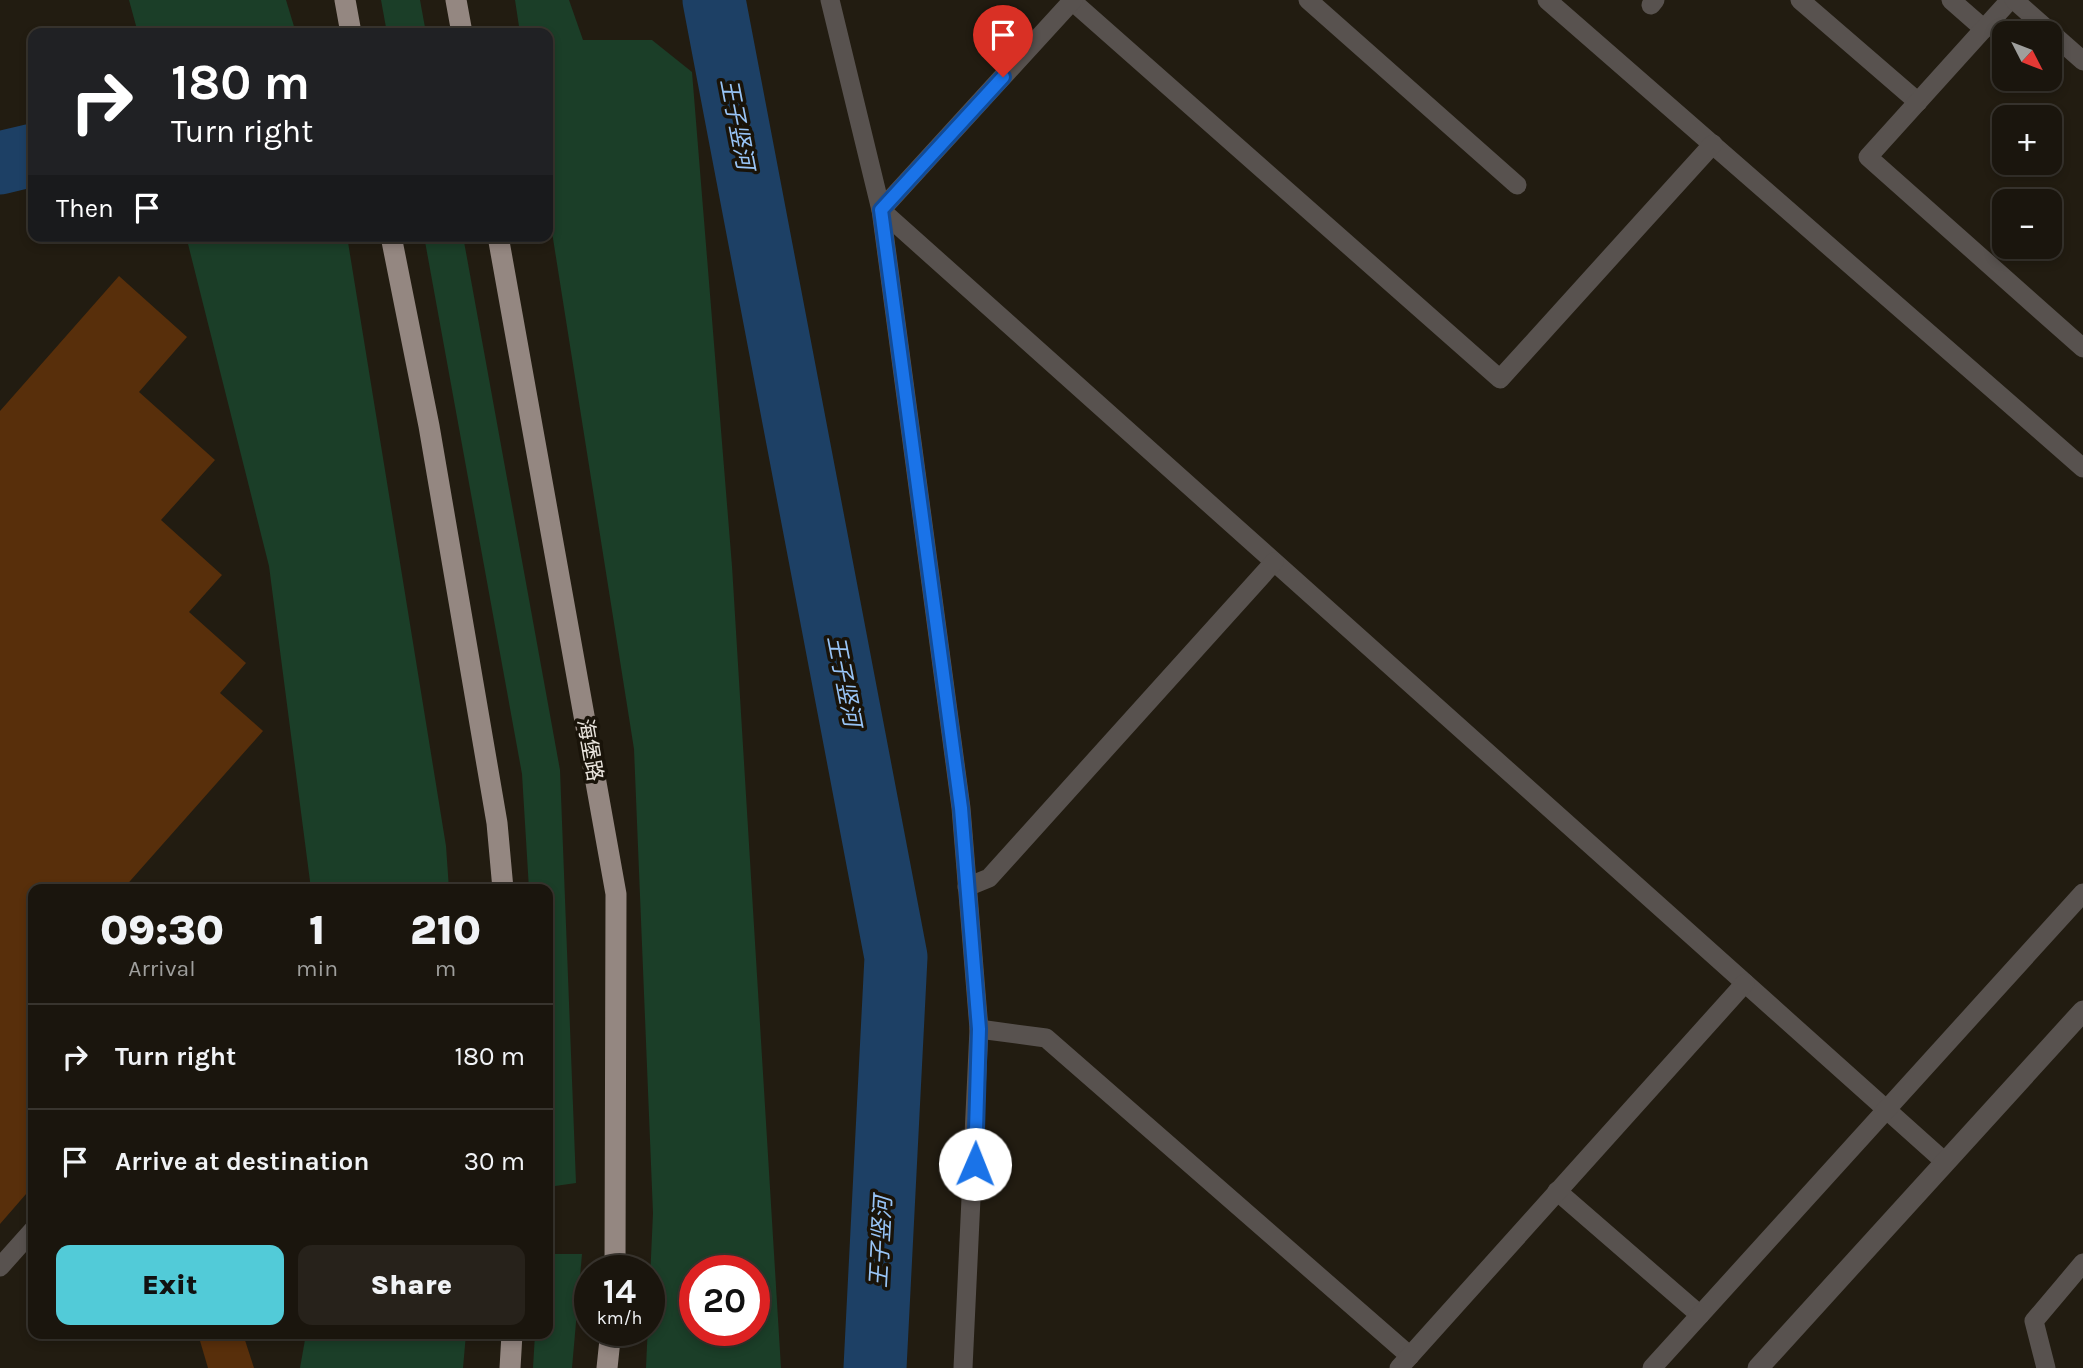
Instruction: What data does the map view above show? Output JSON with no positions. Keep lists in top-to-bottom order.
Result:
{
  "streets": {
    "main road": ["海堡路"]
  },
  "water": ["王子竖河"],
  "north": "bottom right",
  "page": {
    "map_buttons": ["+", "−"],
    "turn": ["180 m", "Turn right"],
    "then": "Then",
    "eta": [
      "09:30",
      "Arrival",
      "1",
      "min",
      "210",
      "m"
    ],
    "list": [
      {
        "name": "Turn right",
        "value": "180 m"
      },
      {
        "name": "Arrive at destination",
        "value": "30 m"
      }
    ],
    "buttons": ["Exit", "Share"],
    "speed": "14 km/h",
    "limit": "20"
  }
}
